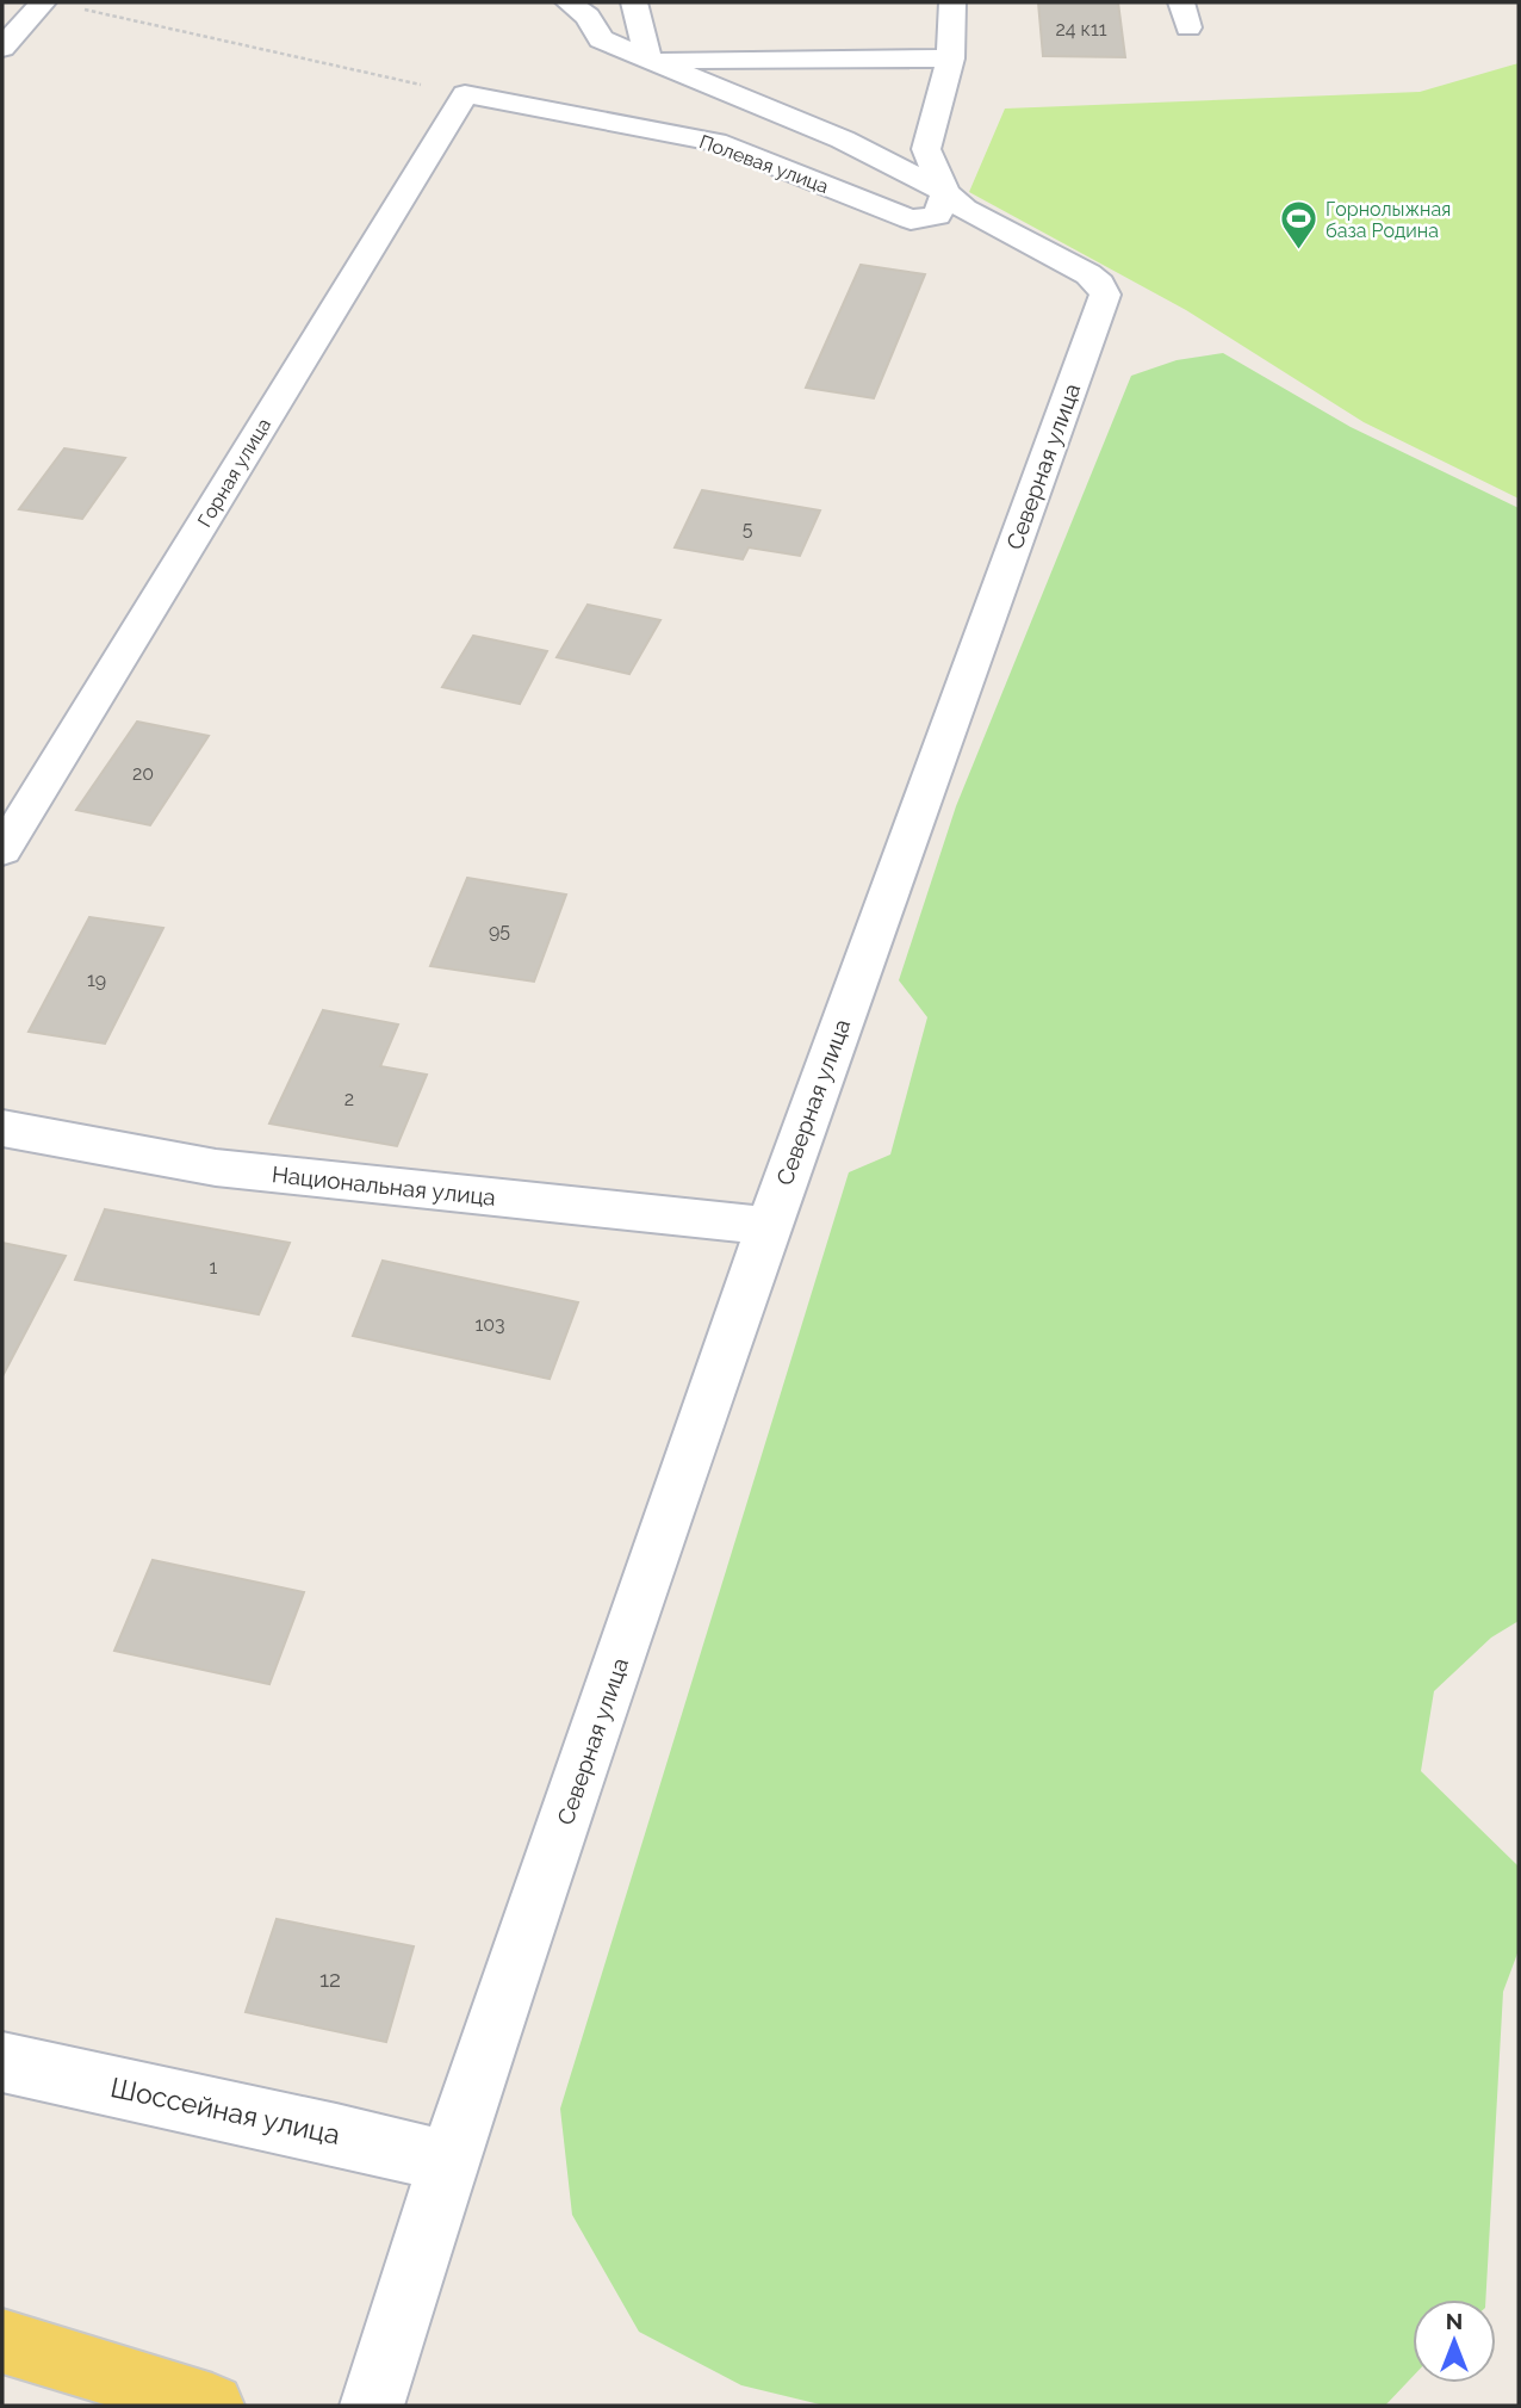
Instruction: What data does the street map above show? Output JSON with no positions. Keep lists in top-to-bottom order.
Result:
{
  "streets": {
    "street": [
      "Полевая улица",
      "Северная улица",
      "Горная улица",
      "Национальная улица",
      "Шоссейная улица"
    ]
  },
  "crossings": [
    ["Полевая улица", "Северная улица"],
    ["Полевая улица", "Горная улица"],
    ["Северная улица", "Национальная улица"],
    ["Северная улица", "Шоссейная улица"]
  ],
  "places": {
    "sports": ["Горнолыжная база Родина"]
  },
  "house_numbers": [
    "24 к11",
    "5",
    "20",
    "95",
    "19",
    "2",
    "1",
    "103",
    "12"
  ],
  "north": "top"
}
